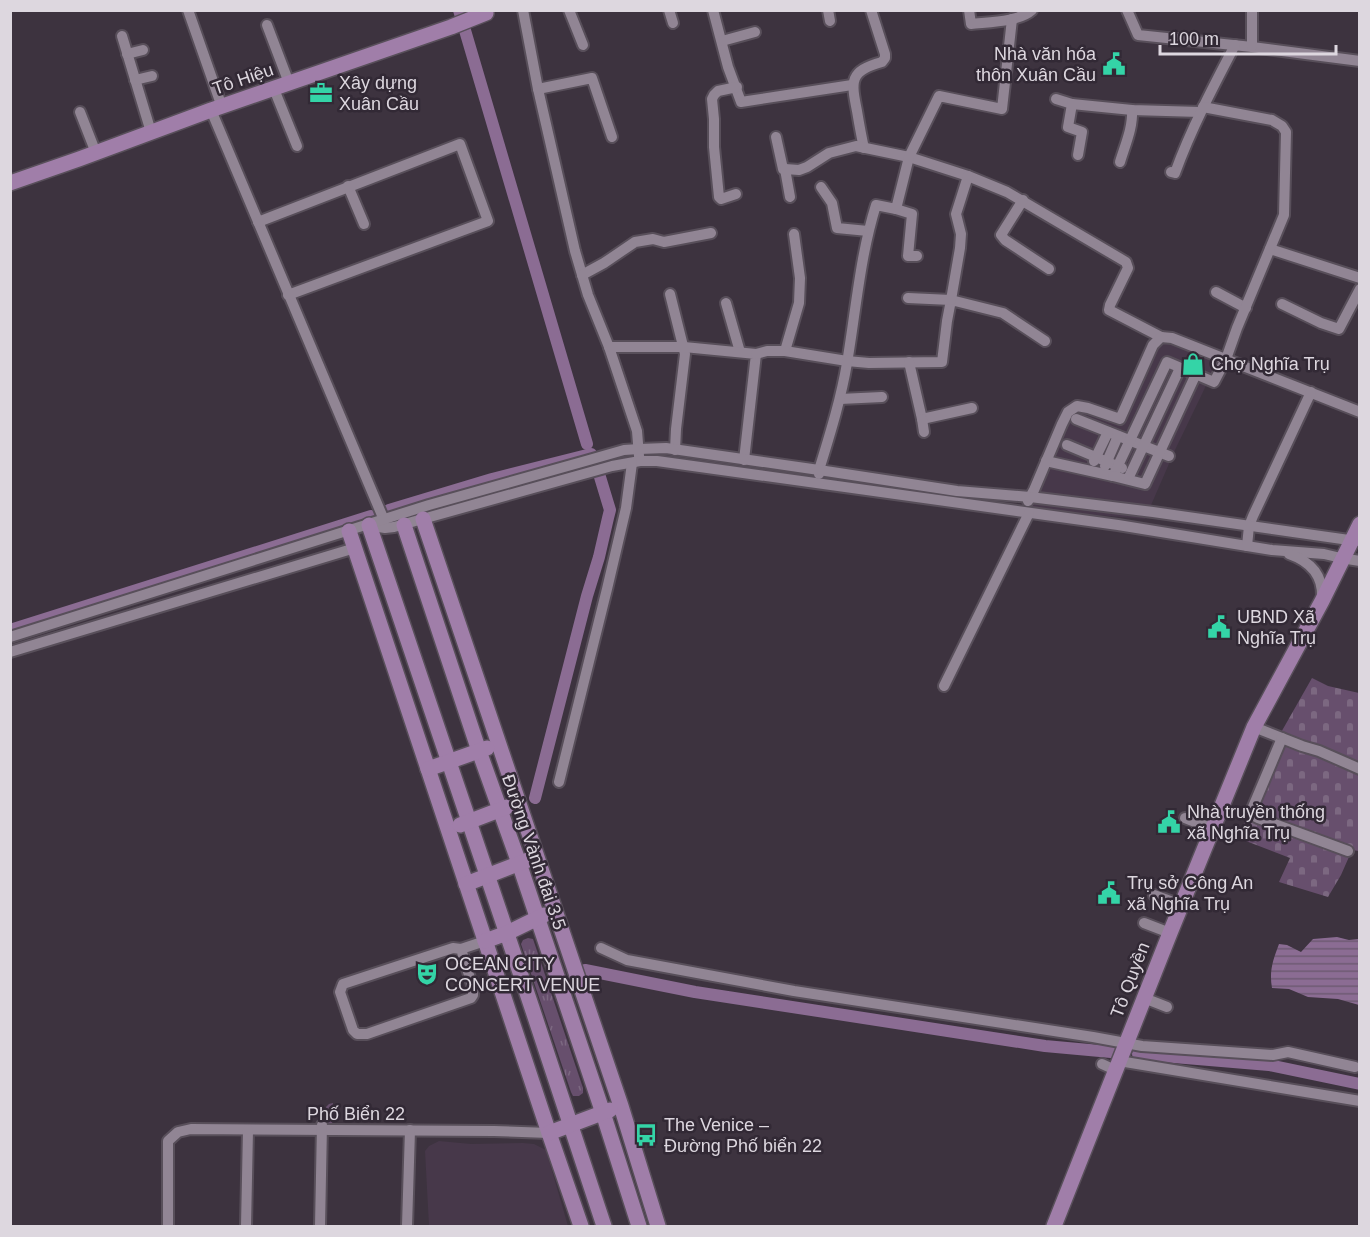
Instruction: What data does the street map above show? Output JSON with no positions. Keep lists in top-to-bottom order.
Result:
{
  "streets": {
    "main road": ["Tô Hiệu", "Đường Vành đai 3.5", "Tô Quyền"],
    "street": ["Phố Biển 22"]
  },
  "places": {
    "public building": [
      "Nhà văn hóa thôn Xuân Cầu",
      "UBND Xã Nghĩa Trụ",
      "Nhà truyền thống xã Nghĩa Trụ",
      "Trụ sở Công An xã Nghĩa Trụ"
    ],
    "office": ["Xây dựng Xuân Cầu"],
    "shop": ["Chợ Nghĩa Trụ"],
    "theatre": ["OCEAN CITY CONCERT VENUE"],
    "bus stop": ["The Venice – Đường Phố biển 22"]
  },
  "scale_bar": "100 m"
}
